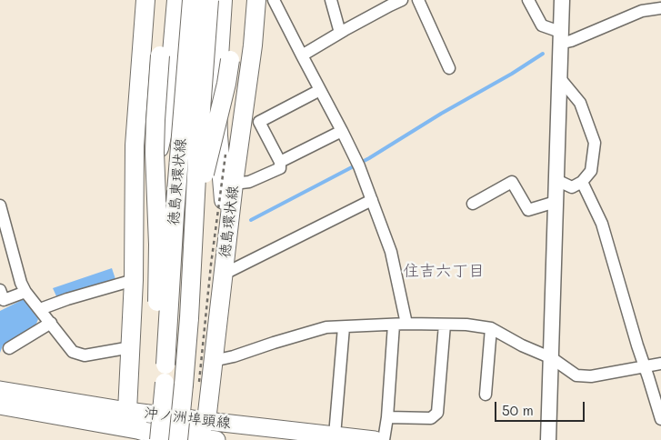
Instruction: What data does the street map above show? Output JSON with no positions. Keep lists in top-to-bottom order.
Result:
{
  "streets": {
    "main road": ["徳島東環状線", "徳島環状線", "沖ノ洲埠頭線"]
  },
  "crossings": [
    ["徳島環状線", "沖ノ洲埠頭線"]
  ],
  "districts": ["住吉六丁目"],
  "scale_bar": "50 m"
}
